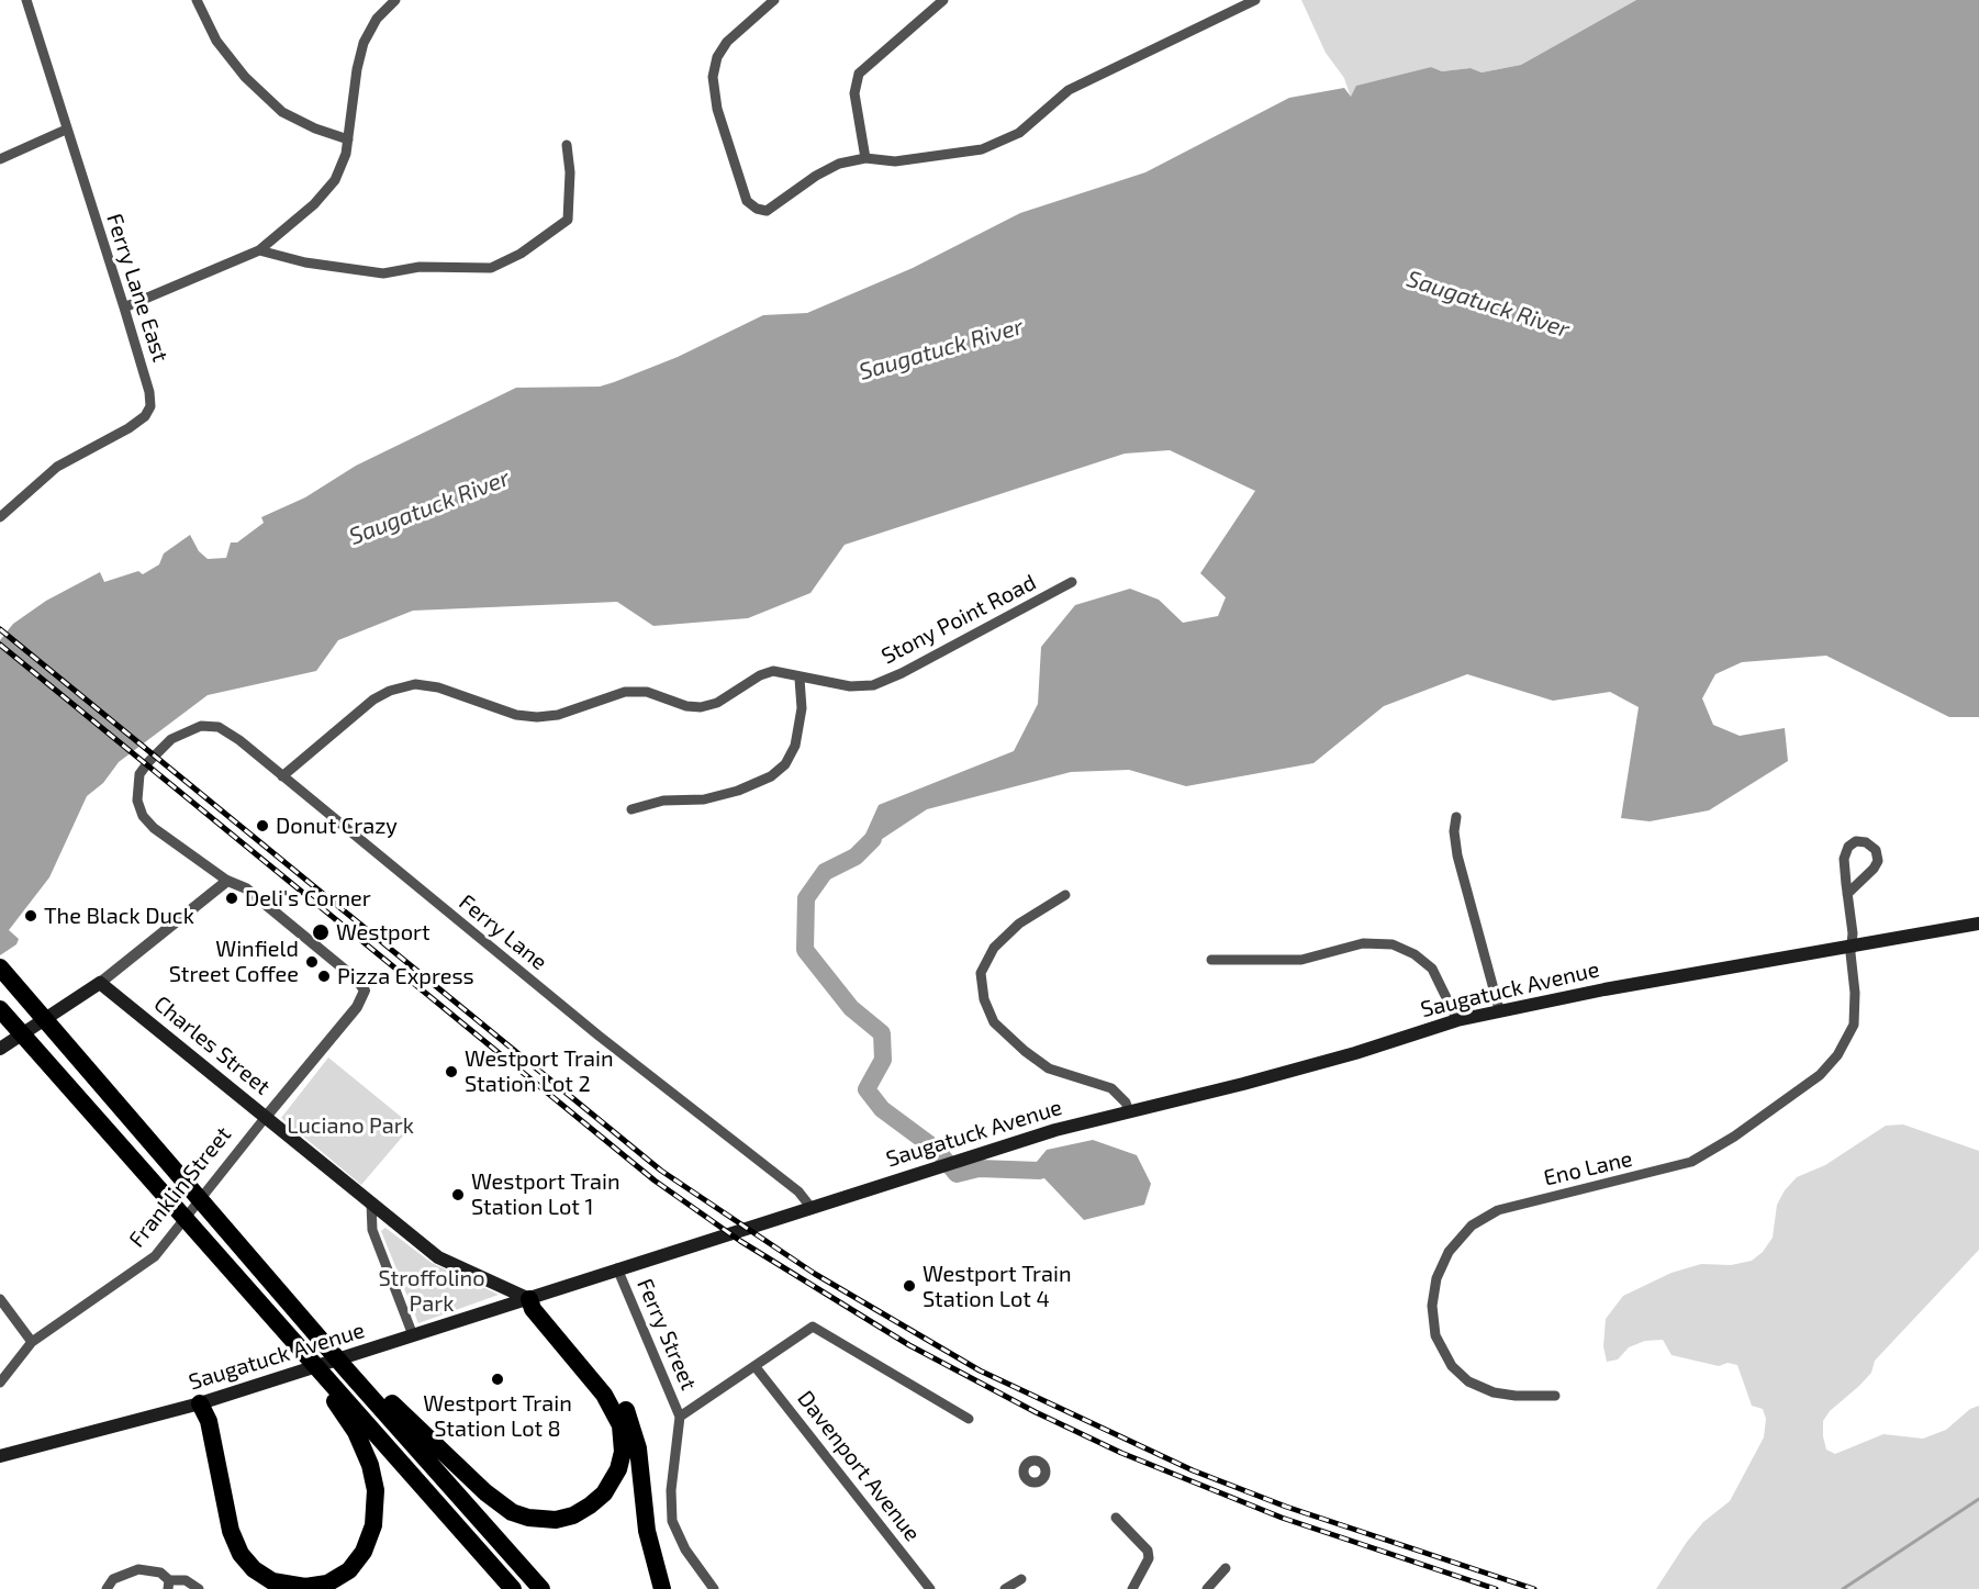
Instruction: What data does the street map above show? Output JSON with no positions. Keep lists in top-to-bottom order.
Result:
{
  "streets": {
    "main road": ["Saugatuck Avenue", "Charles Street"],
    "street": [
      "Ferry Lane East",
      "Stony Point Road",
      "Ferry Lane",
      "Eno Lane",
      "Franklin Street",
      "Ferry Street",
      "Davenport Avenue"
    ]
  },
  "crossings": [
    ["Stony Point Road", "Ferry Lane"],
    ["Ferry Lane", "Saugatuck Avenue"],
    ["Ferry Lane", "Franklin Street"],
    ["Saugatuck Avenue", "Charles Street"],
    ["Saugatuck Avenue", "Eno Lane"],
    ["Saugatuck Avenue", "Ferry Street"],
    ["Charles Street", "Franklin Street"]
  ],
  "water": ["Saugatuck River"],
  "parks": ["Luciano Park", "Stroffolino Park"],
  "places": [
    "Donut Crazy",
    "Deli's Corner",
    "The Black Duck",
    "Westport",
    "Winfield Street Coffee",
    "Pizza Express",
    "Westport Train Station Lot 2",
    "Westport Train Station Lot 1",
    "Westport Train Station Lot 4",
    "Westport Train Station Lot 8"
  ]
}
